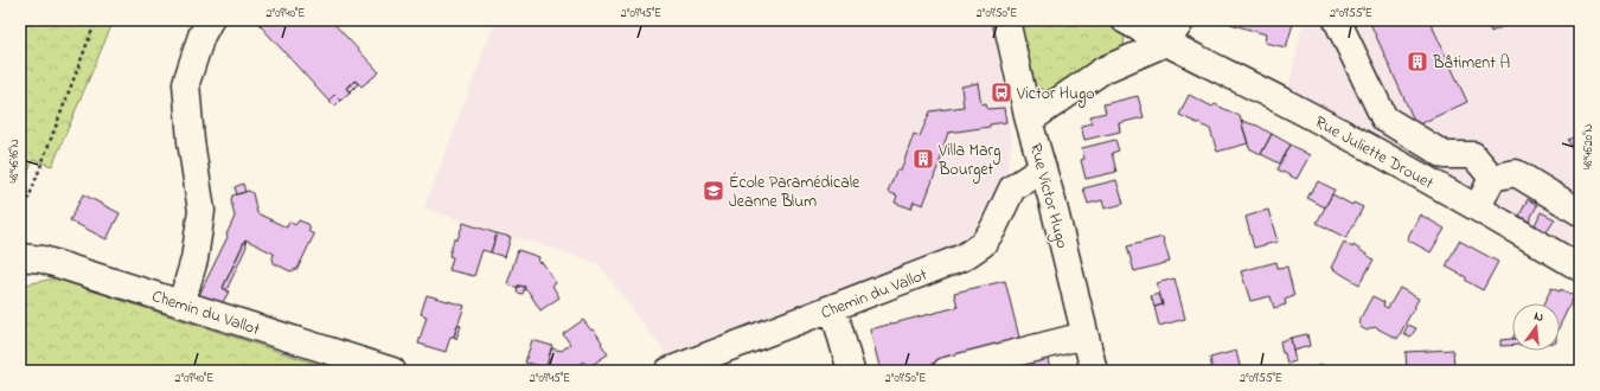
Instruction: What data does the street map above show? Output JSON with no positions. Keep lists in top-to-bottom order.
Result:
{
  "streets": {
    "street": ["Rue Juliette Drouet", "Rue Victor Hugo", "Chemin du Vallot"]
  },
  "crossings": [
    ["Rue Victor Hugo", "Chemin du Vallot"]
  ],
  "places": {
    "building": ["Bâtiment A", "Villa Marg Bourget"],
    "bus stop": ["Victor Hugo"],
    "school or university": ["École Paramédicale Jeanne Blum"]
  },
  "north": "top",
  "coordinates": [
    "2°09'40\"E",
    "2°09'45\"E",
    "2°09'50\"E",
    "2°09'55\"E",
    "48°46'20\"N",
    "48°46'16\"N"
  ]
}
